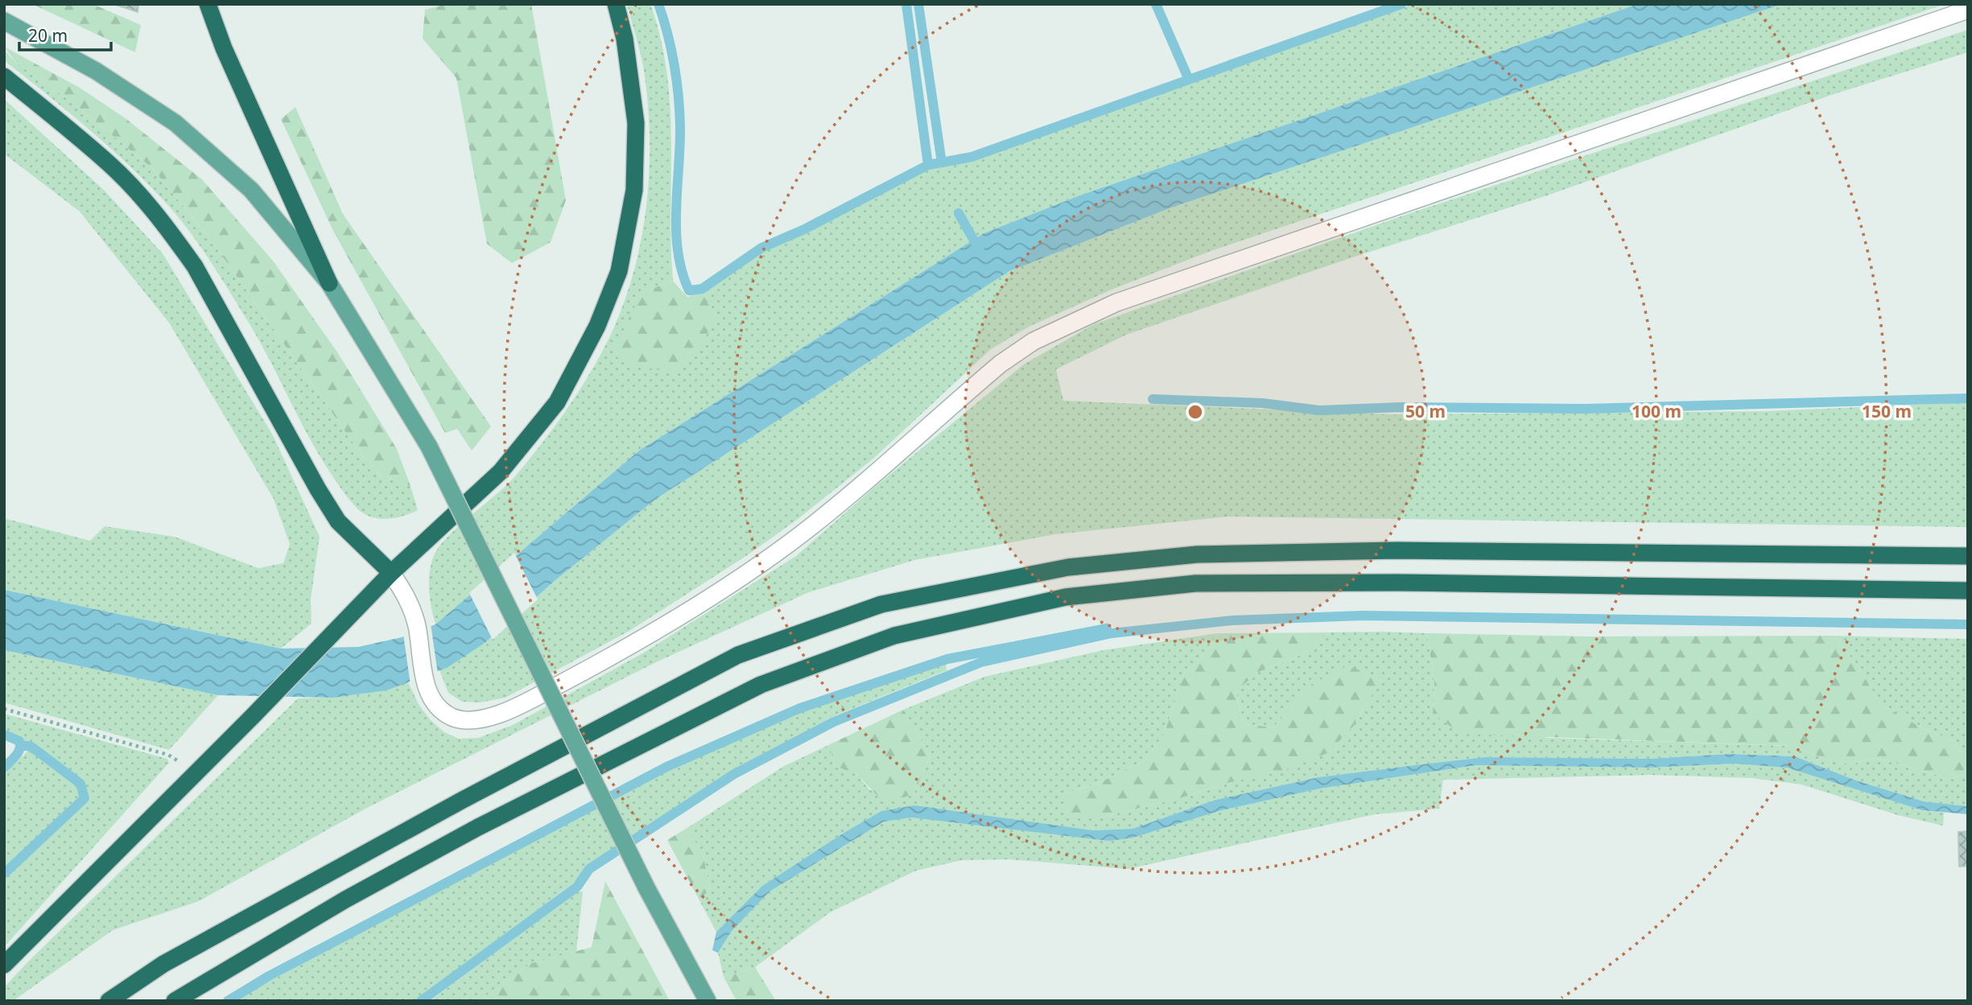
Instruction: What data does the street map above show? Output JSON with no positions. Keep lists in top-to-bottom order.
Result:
{
  "scale_bar": "20 m",
  "rings": ["50 m", "100 m", "150 m"]
}
